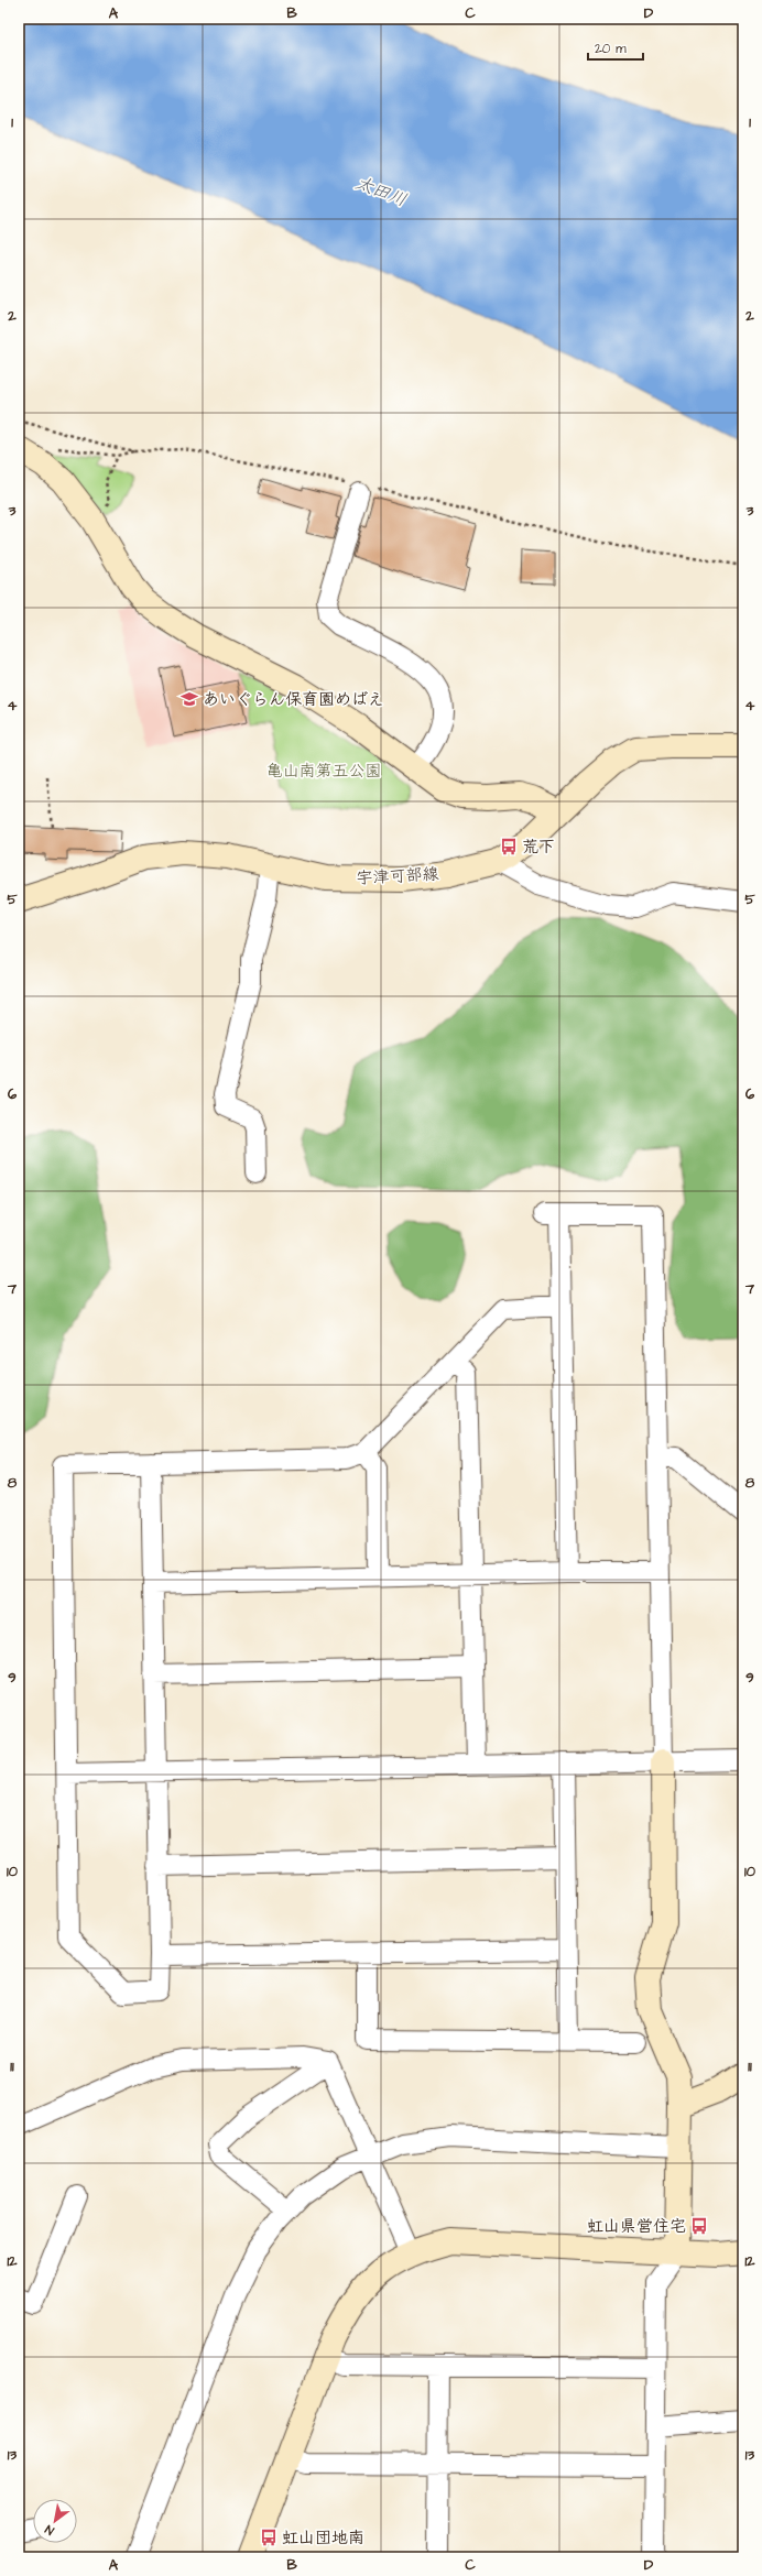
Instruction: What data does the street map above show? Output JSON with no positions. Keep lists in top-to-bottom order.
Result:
{
  "streets": {
    "street": ["宇津可部線"]
  },
  "water": ["太田川"],
  "parks": ["亀山南第五公園"],
  "places": {
    "school or university": ["あいぐらん保育園めばえ"],
    "bus stop": ["荒下", "虹山県営住宅", "虹山団地南"]
  },
  "scale_bar": "20 m",
  "north": "bottom left",
  "grid": {
    "columns": [
      "A",
      "B",
      "C",
      "D"
    ],
    "rows": [
      "1",
      "2",
      "3",
      "4",
      "5",
      "6",
      "7",
      "8",
      "9",
      "10",
      "11",
      "12",
      "13"
    ]
  }
}
